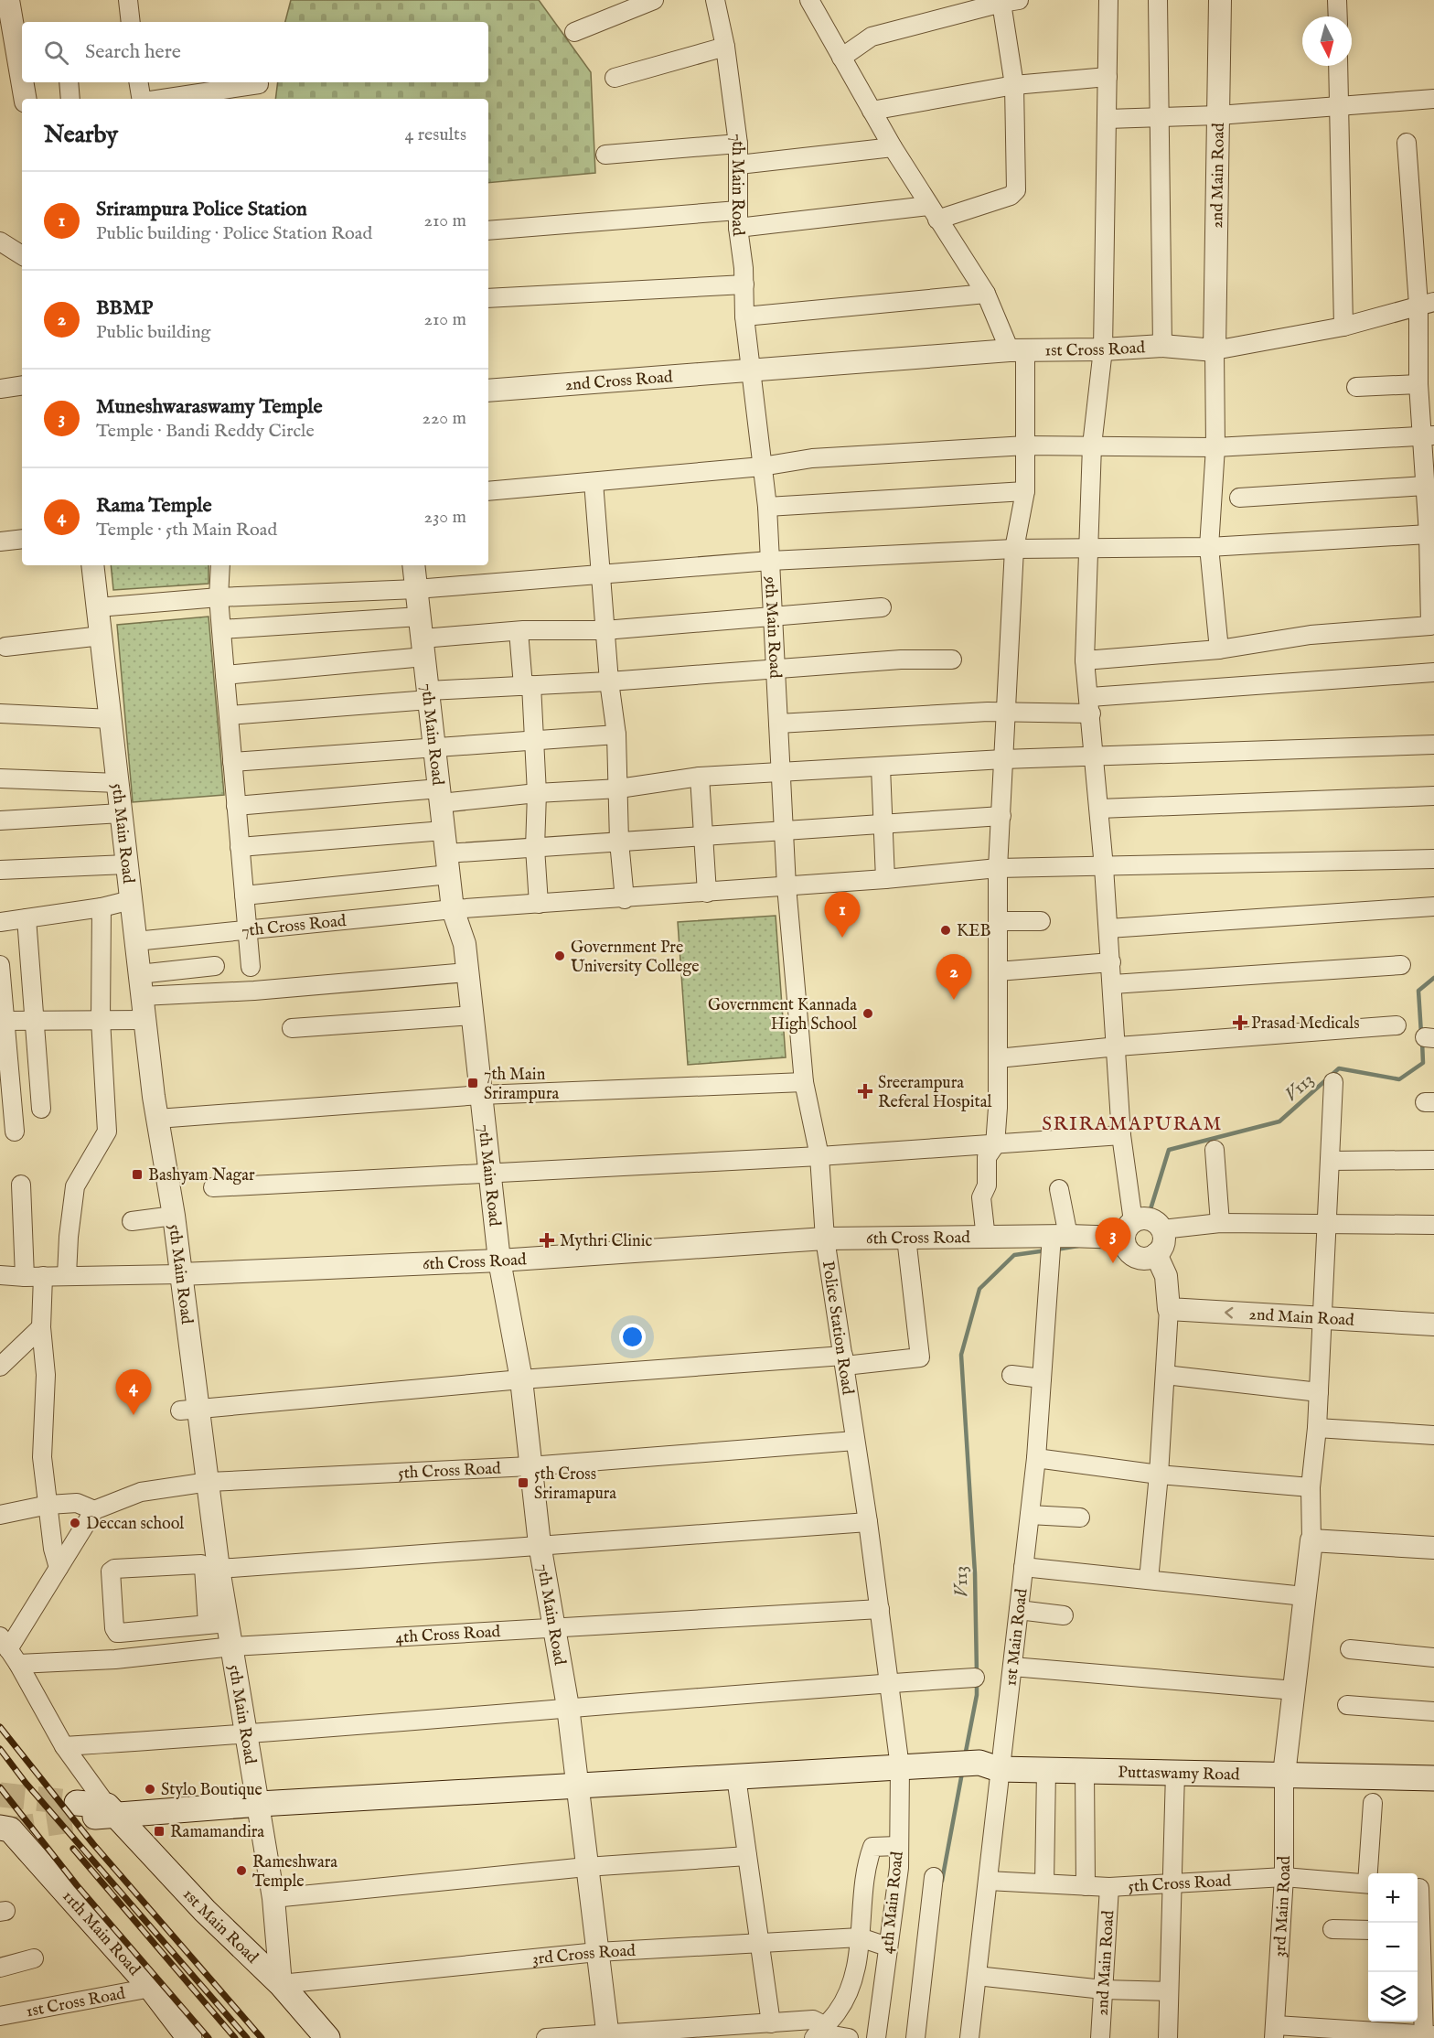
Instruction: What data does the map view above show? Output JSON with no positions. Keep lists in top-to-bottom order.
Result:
{
  "streets": {
    "main road": ["1st Main Road", "Puttaswamy Road", "11th Main Road"],
    "street": [
      "2nd Main Road",
      "7th Main Road",
      "1st Cross Road",
      "2nd Cross Road",
      "9th Main Road",
      "5th Main Road",
      "7th Cross Road",
      "6th Cross Road",
      "Police Station Road",
      "5th Cross Road",
      "4th Cross Road",
      "4th Main Road",
      "3rd Main Road",
      "3rd Cross Road"
    ]
  },
  "crossings": [
    ["2nd Main Road", "1st Cross Road"],
    ["2nd Main Road", "5th Cross Road"],
    ["7th Main Road", "1st Cross Road"],
    ["7th Main Road", "2nd Cross Road"],
    ["7th Main Road", "9th Main Road"],
    ["7th Main Road", "7th Cross Road"],
    ["7th Main Road", "6th Cross Road"],
    ["7th Main Road", "5th Cross Road"],
    ["7th Main Road", "4th Cross Road"],
    ["7th Main Road", "3rd Cross Road"],
    ["1st Cross Road", "2nd Cross Road"],
    ["1st Cross Road", "9th Main Road"],
    ["1st Cross Road", "11th Main Road"],
    ["2nd Cross Road", "9th Main Road"],
    ["9th Main Road", "7th Cross Road"],
    ["9th Main Road", "Police Station Road"],
    ["5th Main Road", "7th Cross Road"],
    ["5th Main Road", "6th Cross Road"],
    ["5th Main Road", "5th Cross Road"],
    ["5th Main Road", "4th Cross Road"],
    ["5th Main Road", "1st Main Road"],
    ["5th Main Road", "3rd Cross Road"],
    ["7th Cross Road", "Police Station Road"],
    ["6th Cross Road", "Police Station Road"],
    ["6th Cross Road", "1st Main Road"],
    ["Police Station Road", "5th Cross Road"],
    ["Police Station Road", "4th Cross Road"],
    ["Police Station Road", "Puttaswamy Road"],
    ["Police Station Road", "4th Main Road"],
    ["5th Cross Road", "1st Main Road"],
    ["5th Cross Road", "3rd Main Road"],
    ["1st Main Road", "Puttaswamy Road"],
    ["1st Main Road", "3rd Cross Road"],
    ["Puttaswamy Road", "4th Main Road"],
    ["Puttaswamy Road", "3rd Main Road"],
    ["4th Main Road", "3rd Cross Road"]
  ],
  "districts": ["SRIRAMAPURAM"],
  "water": ["V113"],
  "places": {
    "other": [
      "KEB",
      "Government Pre University College",
      "Government Kannada High School",
      "Deccan school",
      "Stylo Boutique",
      "Rameshwara Temple"
    ],
    "health": ["Prasad Medicals", "Sreerampura Referal Hospital", "Mythri Clinic"],
    "transit": [
      "7th Main Srirampura",
      "Bashyam Nagar",
      "5th Cross Sriramapura",
      "Ramamandira"
    ]
  },
  "north": "bottom",
  "page": {
    "search": "Search here",
    "heading": ["Nearby", "4 results"],
    "list": [
      {
        "mark": "1",
        "name": "Srirampura Police Station",
        "note": "Public building · Police Station Road",
        "value": "210 m"
      },
      {
        "mark": "2",
        "name": "BBMP",
        "note": "Public building",
        "value": "210 m"
      },
      {
        "mark": "3",
        "name": "Muneshwaraswamy Temple",
        "note": "Temple · Bandi Reddy Circle",
        "value": "220 m"
      },
      {
        "mark": "4",
        "name": "Rama Temple",
        "note": "Temple · 5th Main Road",
        "value": "230 m"
      }
    ],
    "pins": [
      "1",
      "2",
      "3",
      "4"
    ],
    "map_buttons": ["+", "−"]
  }
}
